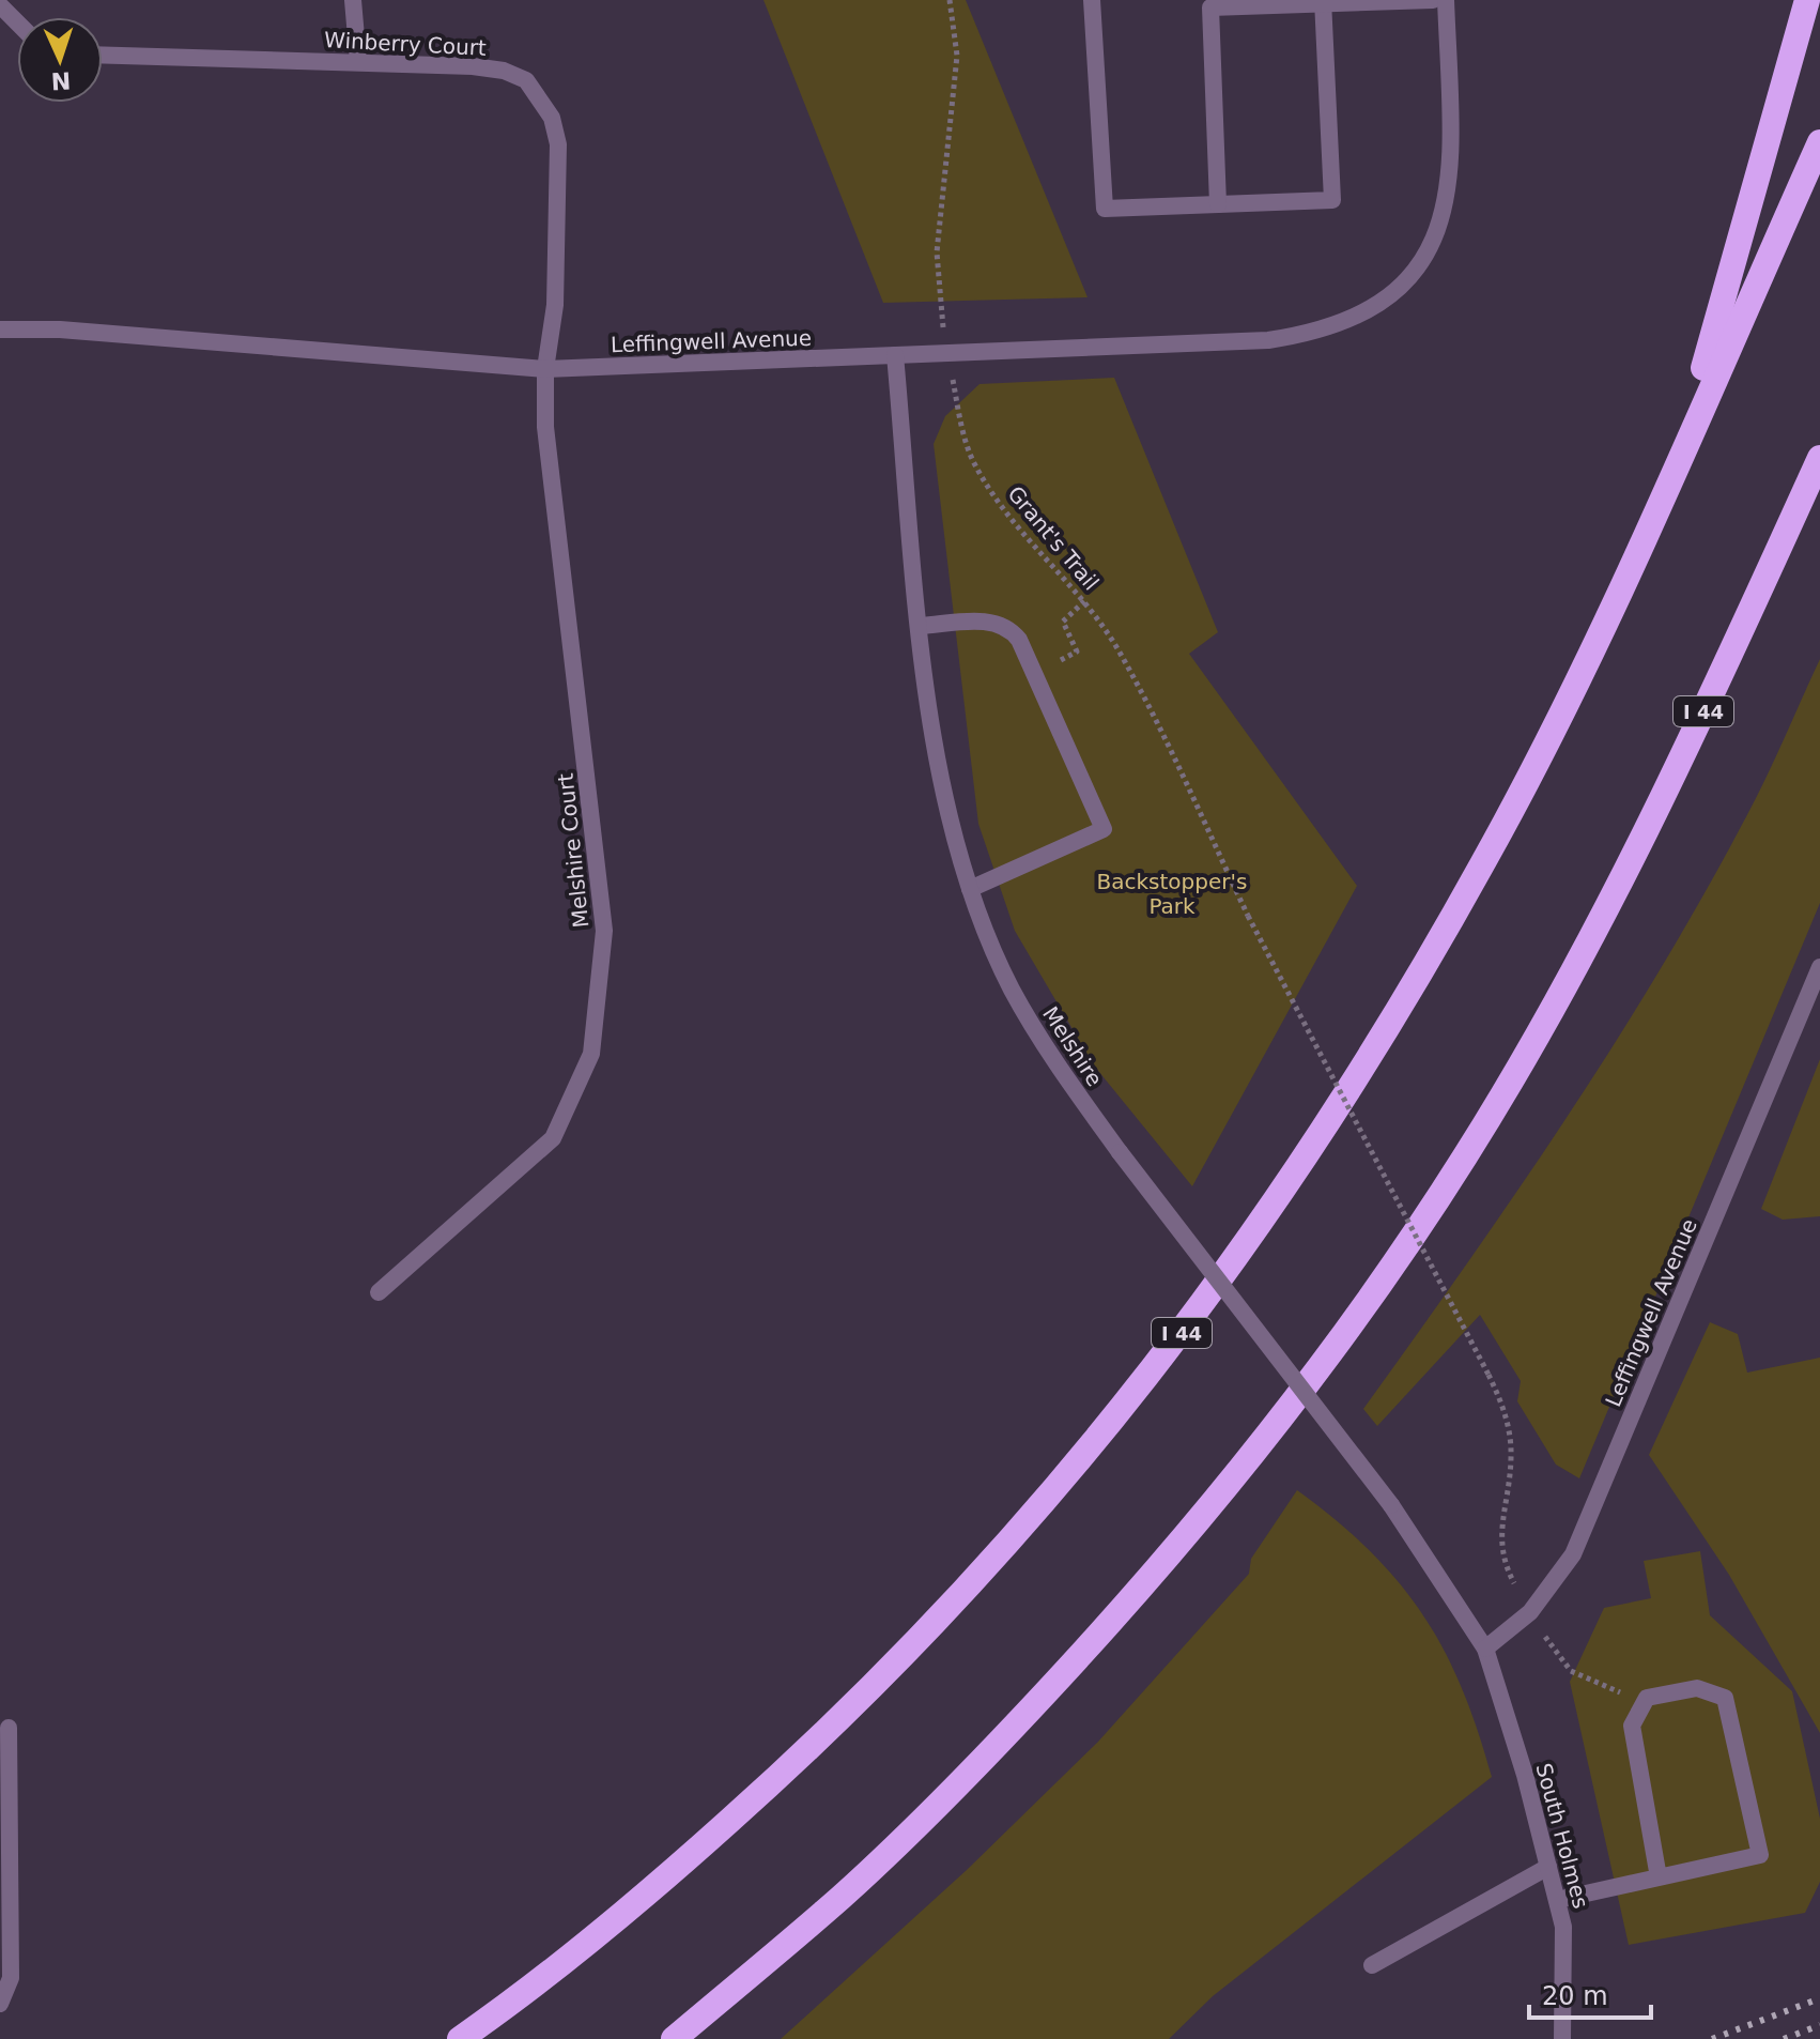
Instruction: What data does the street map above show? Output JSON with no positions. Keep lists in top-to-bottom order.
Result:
{
  "streets": {
    "highway": ["I 44"],
    "street": [
      "Winberry Court",
      "Leffingwell Avenue",
      "Melshire Court",
      "Melshire",
      "South Holmes"
    ],
    "path": ["Grant's Trail"]
  },
  "crossings": [
    ["Winberry Court", "Leffingwell Avenue"],
    ["Winberry Court", "Melshire Court"],
    ["Leffingwell Avenue", "Grant's Trail"],
    ["Leffingwell Avenue", "Melshire Court"],
    ["Leffingwell Avenue", "Melshire"],
    ["Leffingwell Avenue", "South Holmes"],
    ["Melshire", "South Holmes"]
  ],
  "parks": ["Backstopper's Park"],
  "scale_bar": "20 m",
  "north": "bottom"
}
